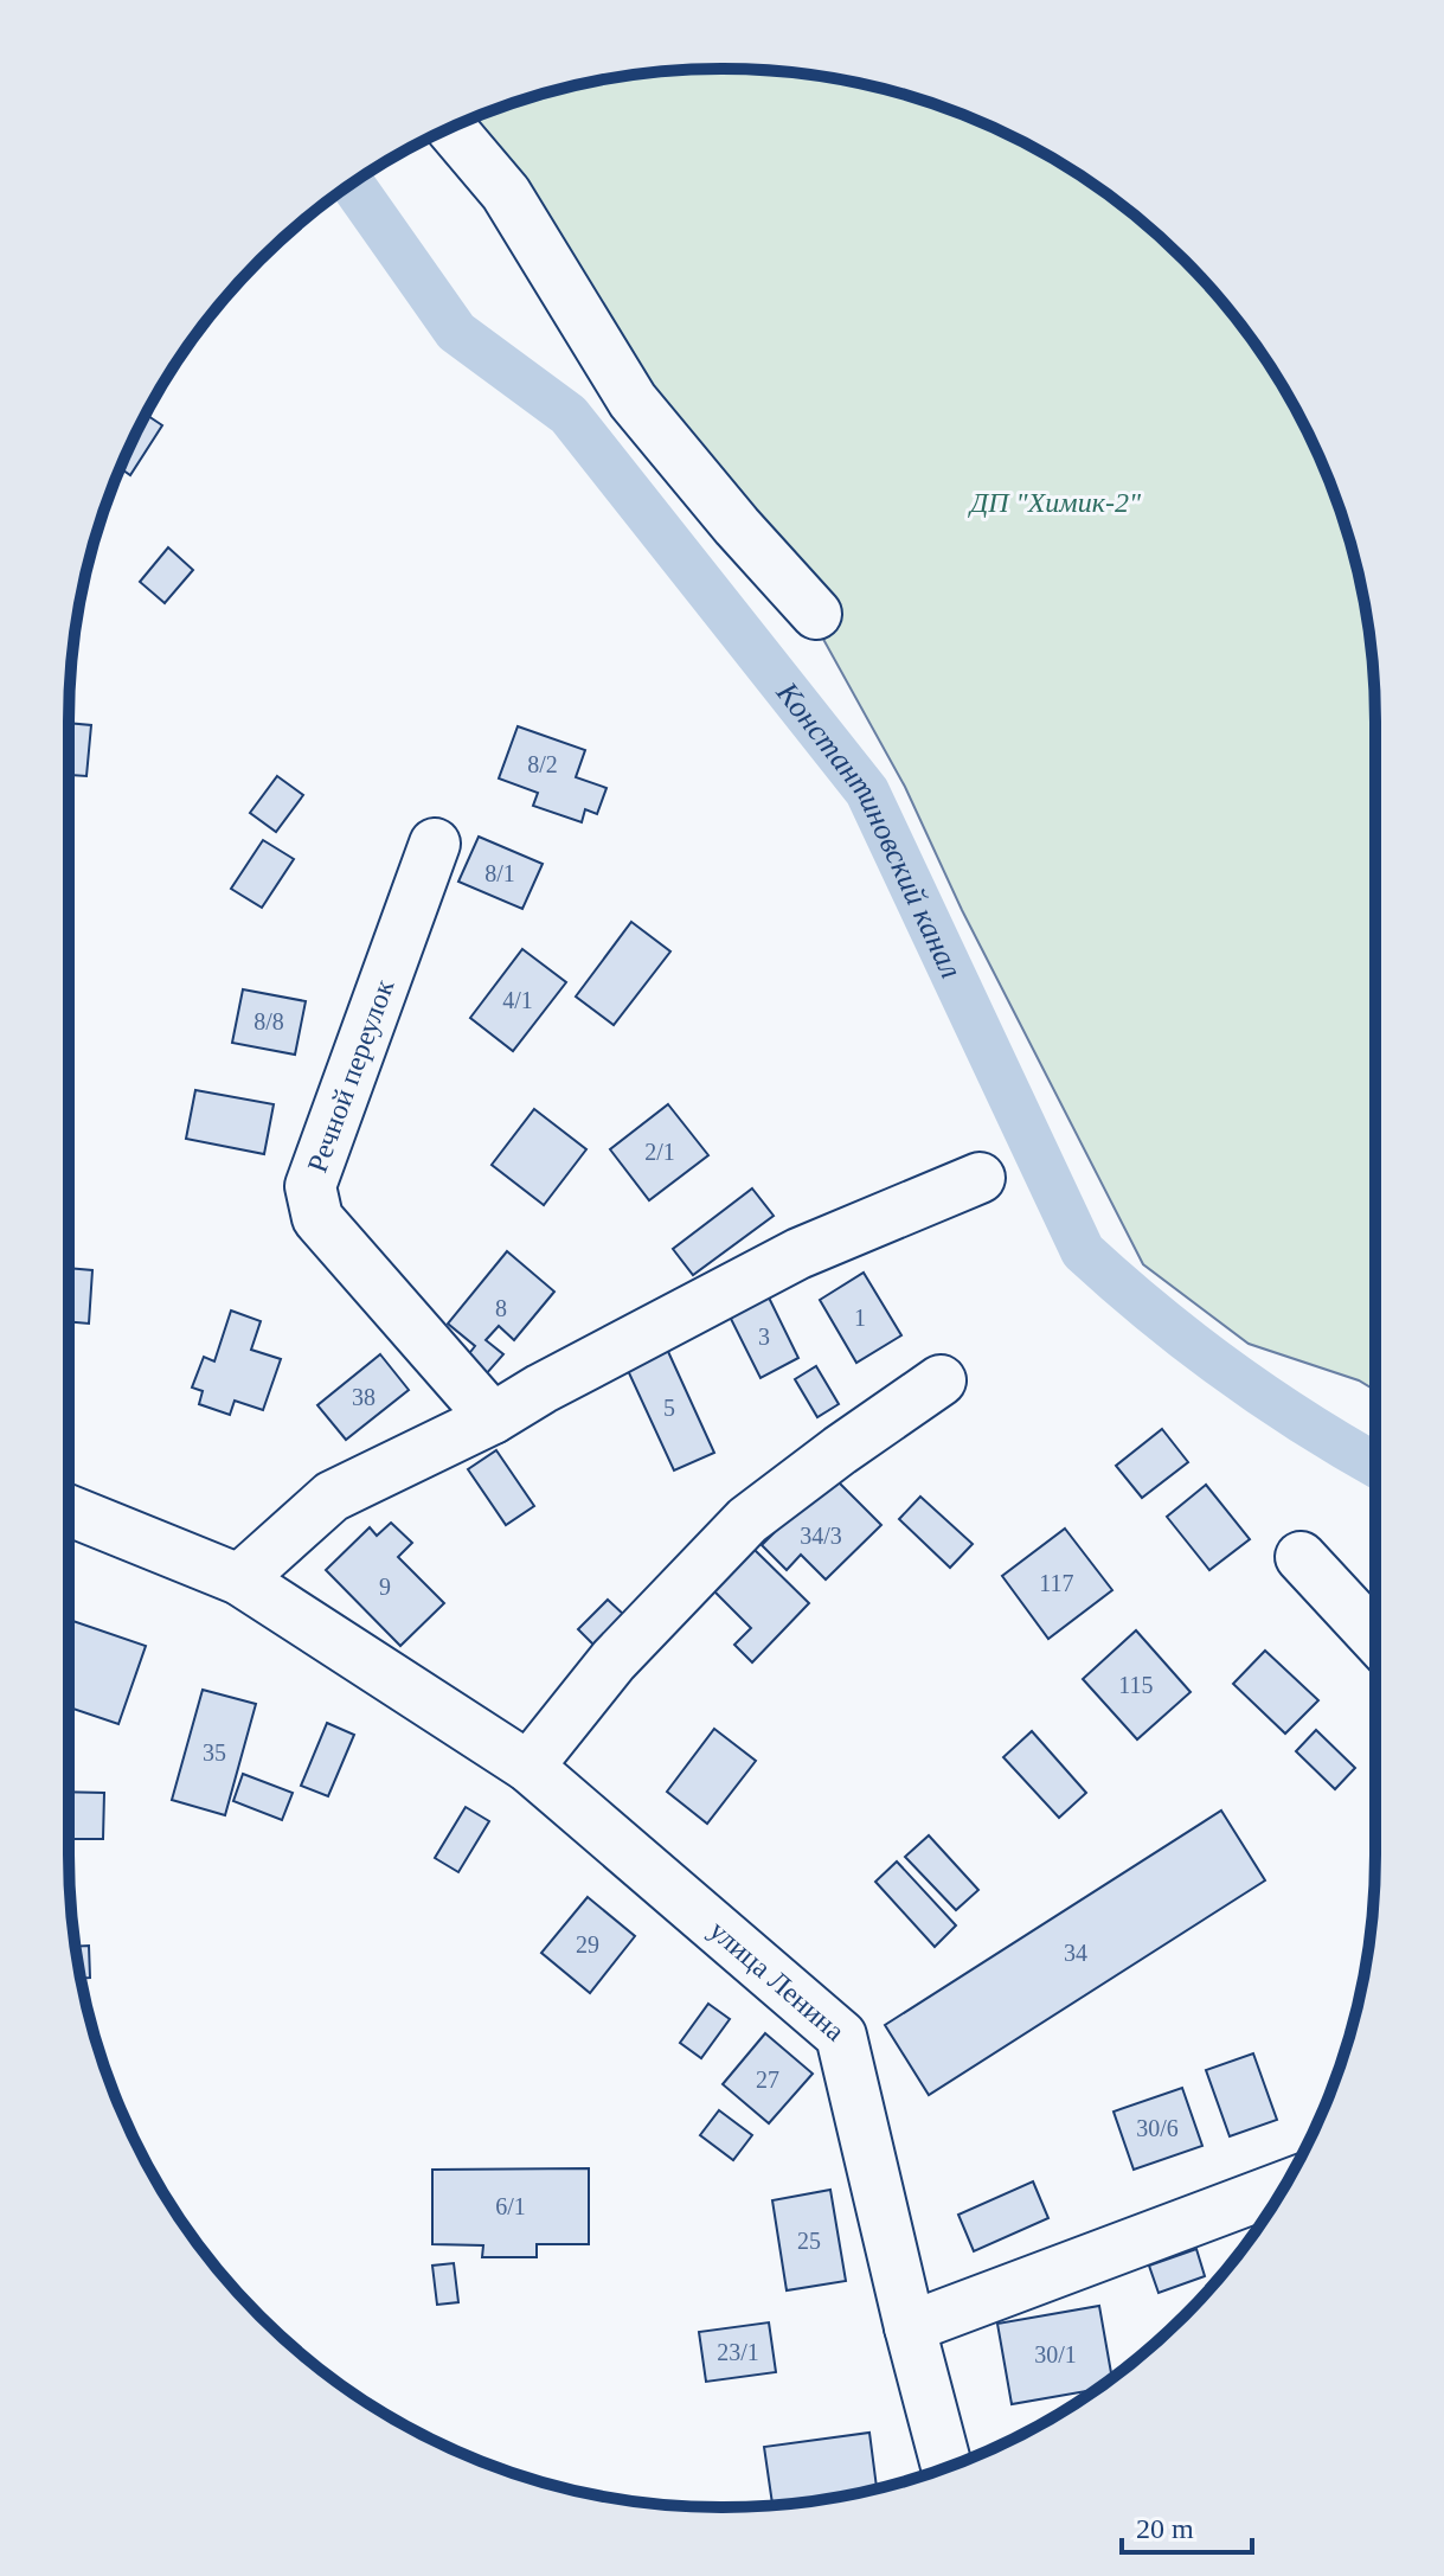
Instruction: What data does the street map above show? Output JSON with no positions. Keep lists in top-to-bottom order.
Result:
{
  "streets": {
    "street": ["Речной переулок", "улица Ленина"]
  },
  "water": ["Константиновский канал"],
  "parks": ["ДП \"Химик-2\""],
  "house_numbers": [
    "8/2",
    "8/1",
    "4/1",
    "8/8",
    "2/1",
    "8",
    "1",
    "3",
    "38",
    "5",
    "34/3",
    "117",
    "9",
    "115",
    "35",
    "29",
    "34",
    "27",
    "30/6",
    "6/1",
    "25",
    "23/1",
    "30/1"
  ],
  "scale_bar": "20 m"
}
